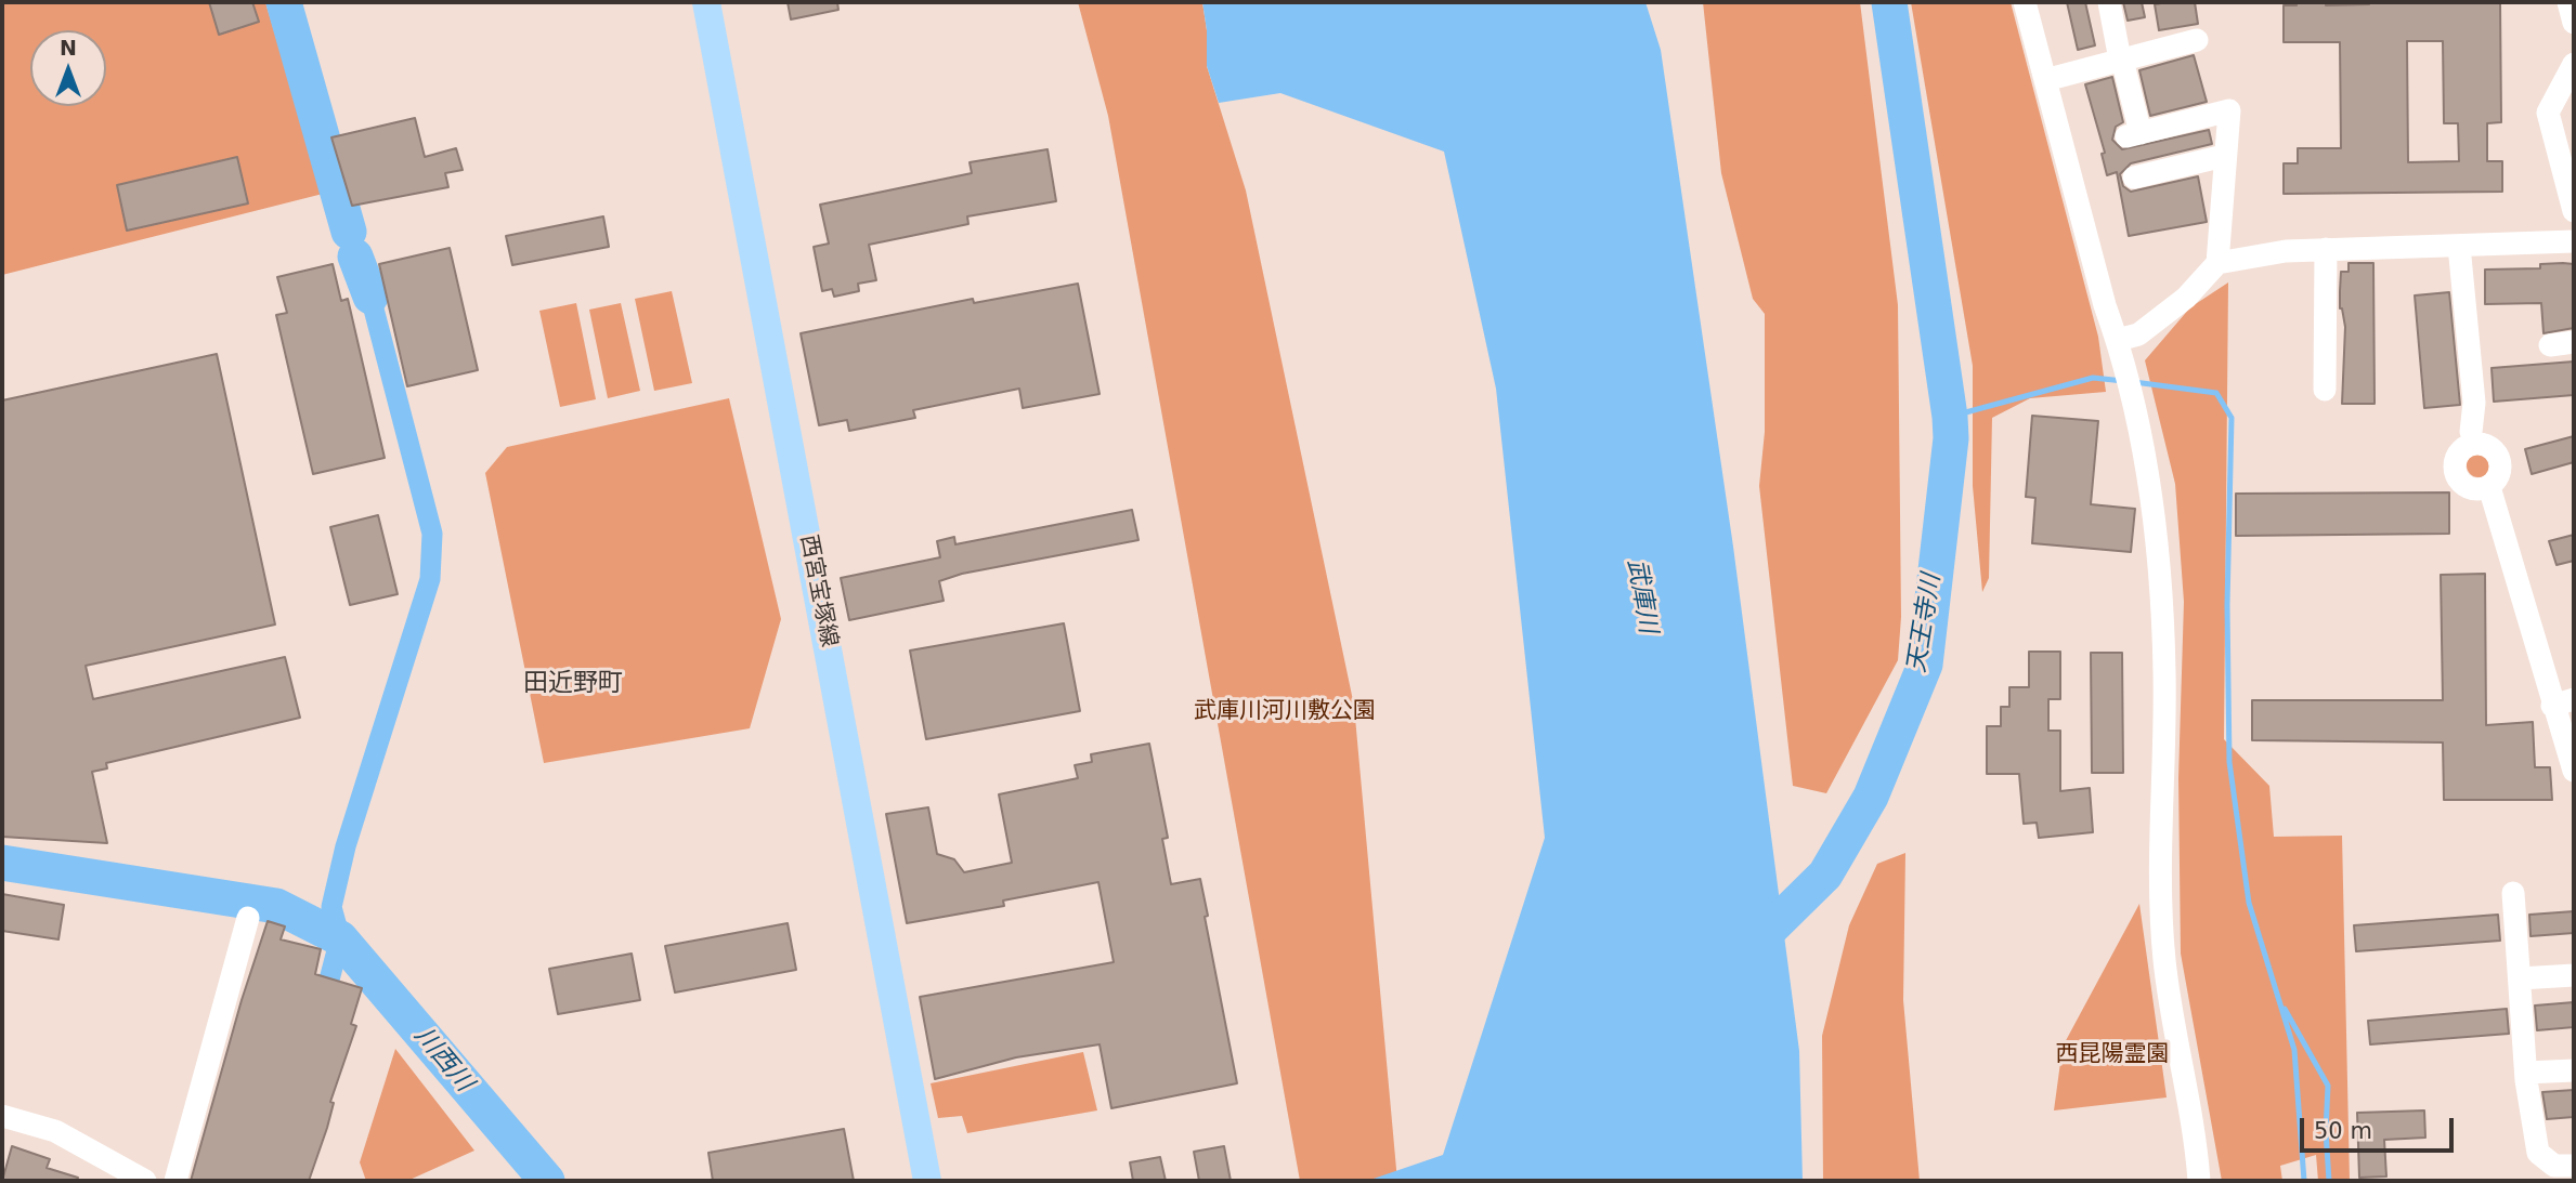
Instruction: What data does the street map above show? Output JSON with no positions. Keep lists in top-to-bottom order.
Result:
{
  "streets": {
    "main road": ["西宮宝塚線"]
  },
  "districts": ["田近野町"],
  "water": ["武庫川", "天王寺川", "川西川"],
  "parks": ["武庫川河川敷公園", "西昆陽霊園"],
  "scale_bar": "50 m",
  "north": "top"
}
